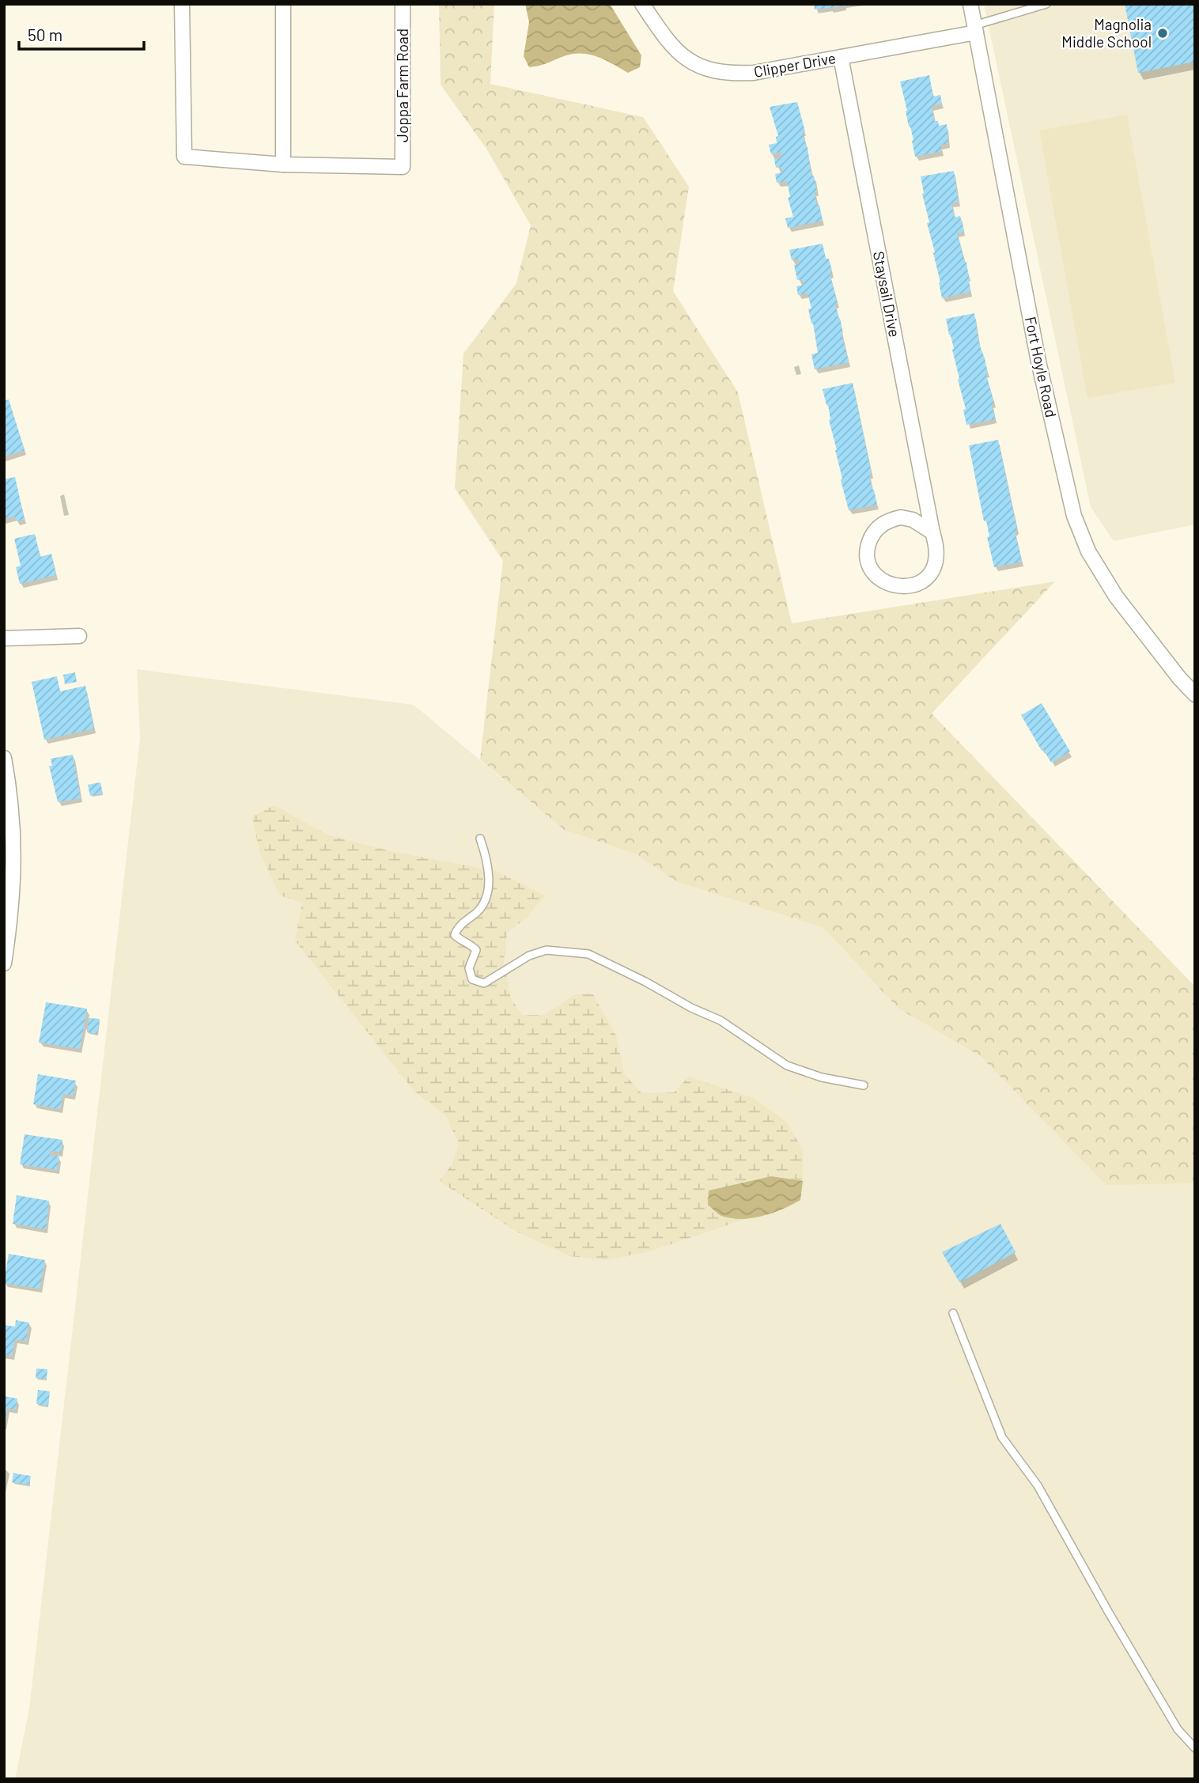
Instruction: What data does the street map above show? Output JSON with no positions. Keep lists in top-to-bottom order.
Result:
{
  "streets": {
    "street": [
      "Clipper Drive",
      "Joppa Farm Road",
      "Staysail Drive",
      "Fort Hoyle Road"
    ]
  },
  "crossings": [
    ["Clipper Drive", "Staysail Drive"],
    ["Clipper Drive", "Fort Hoyle Road"]
  ],
  "places": ["Magnolia Middle School"],
  "scale_bar": "50 m"
}
